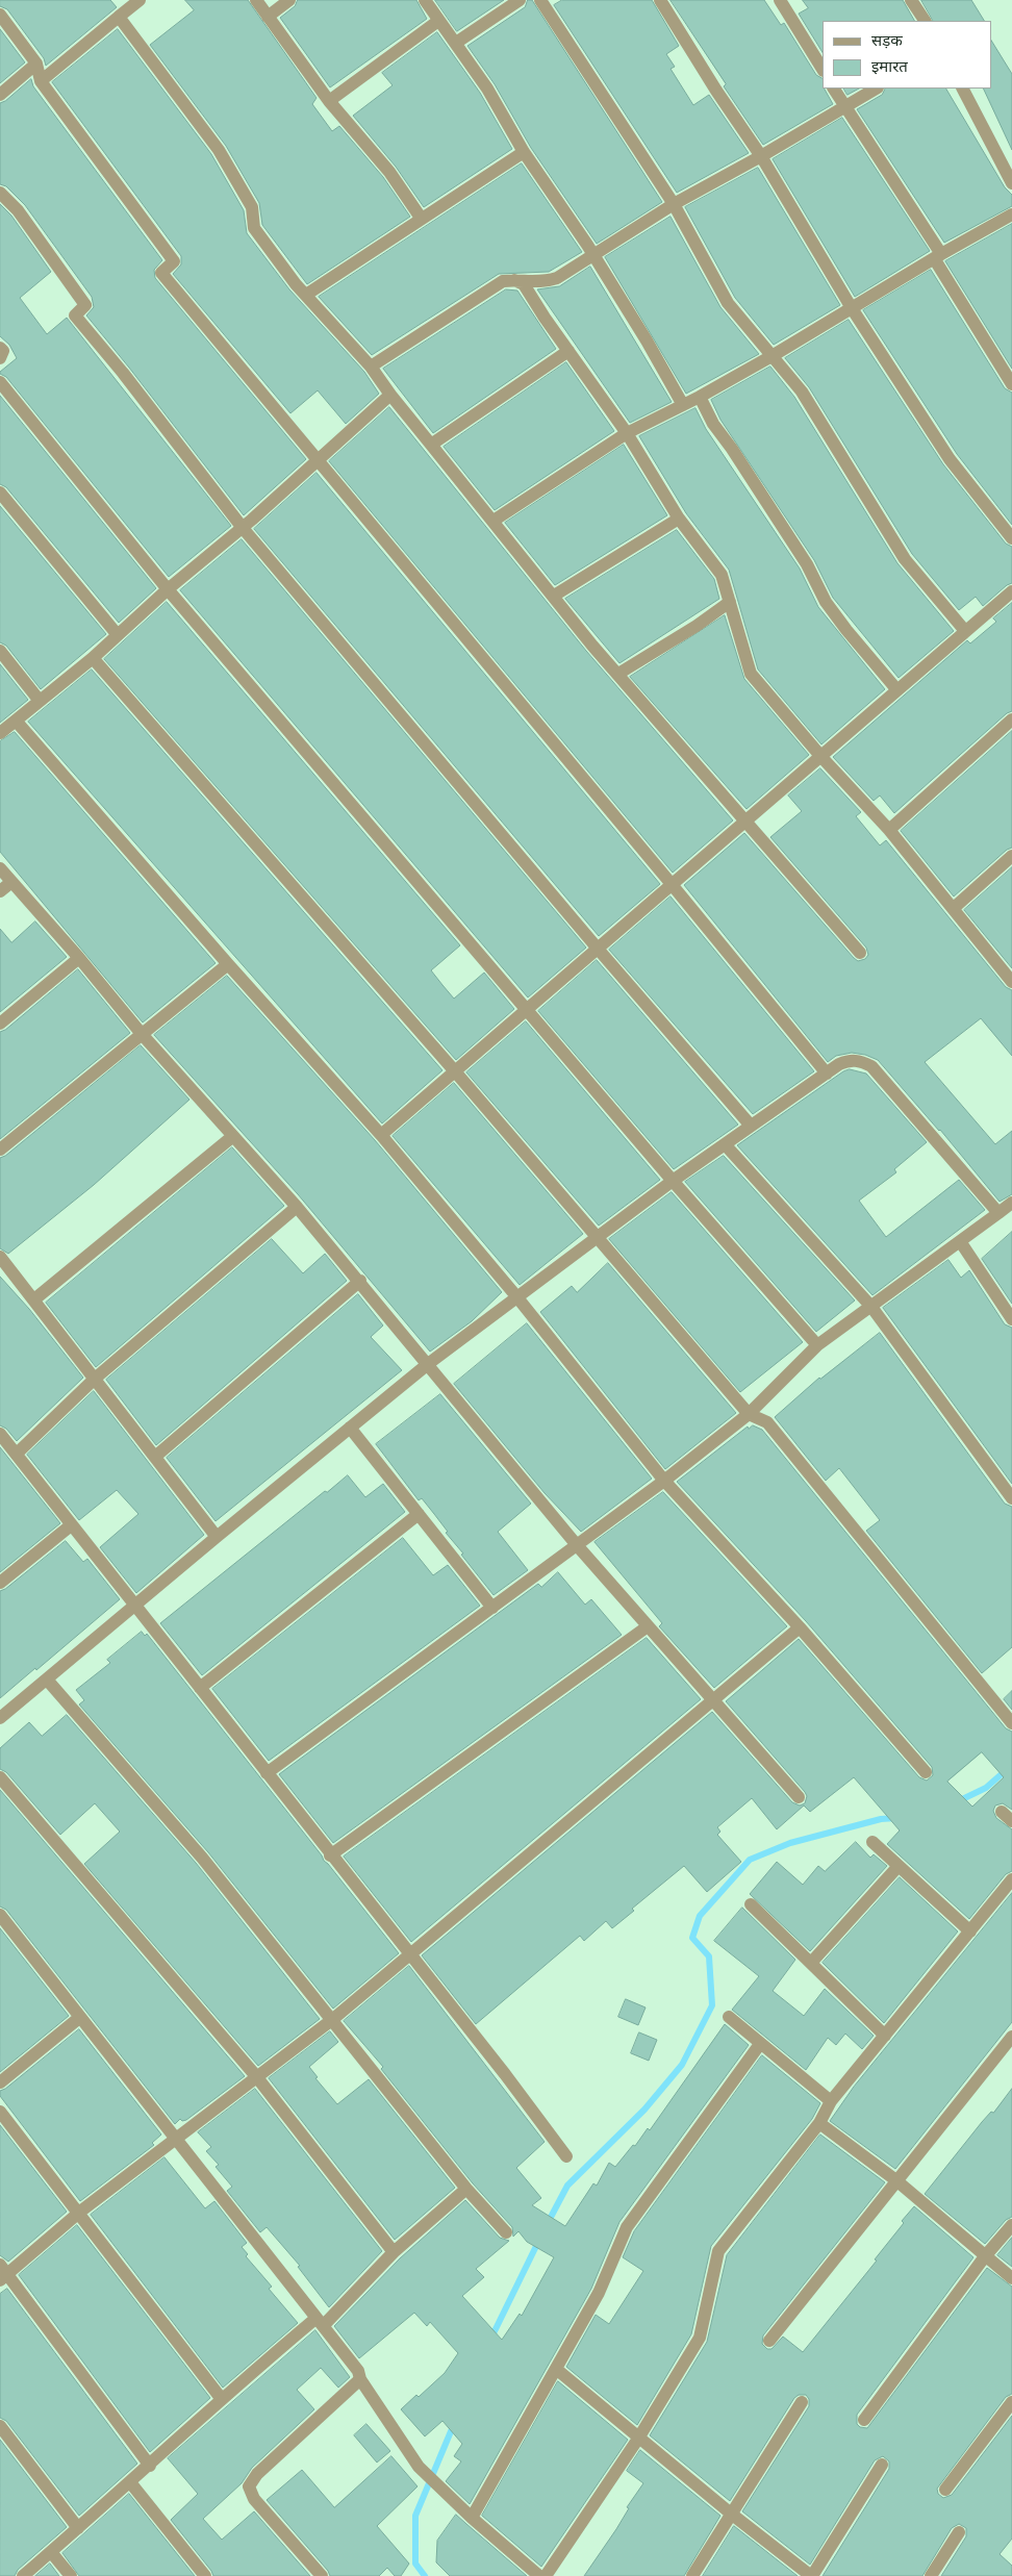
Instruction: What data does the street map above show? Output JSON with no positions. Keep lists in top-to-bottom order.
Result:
{
  "legend": ["सड़क", "इमारत"]
}
